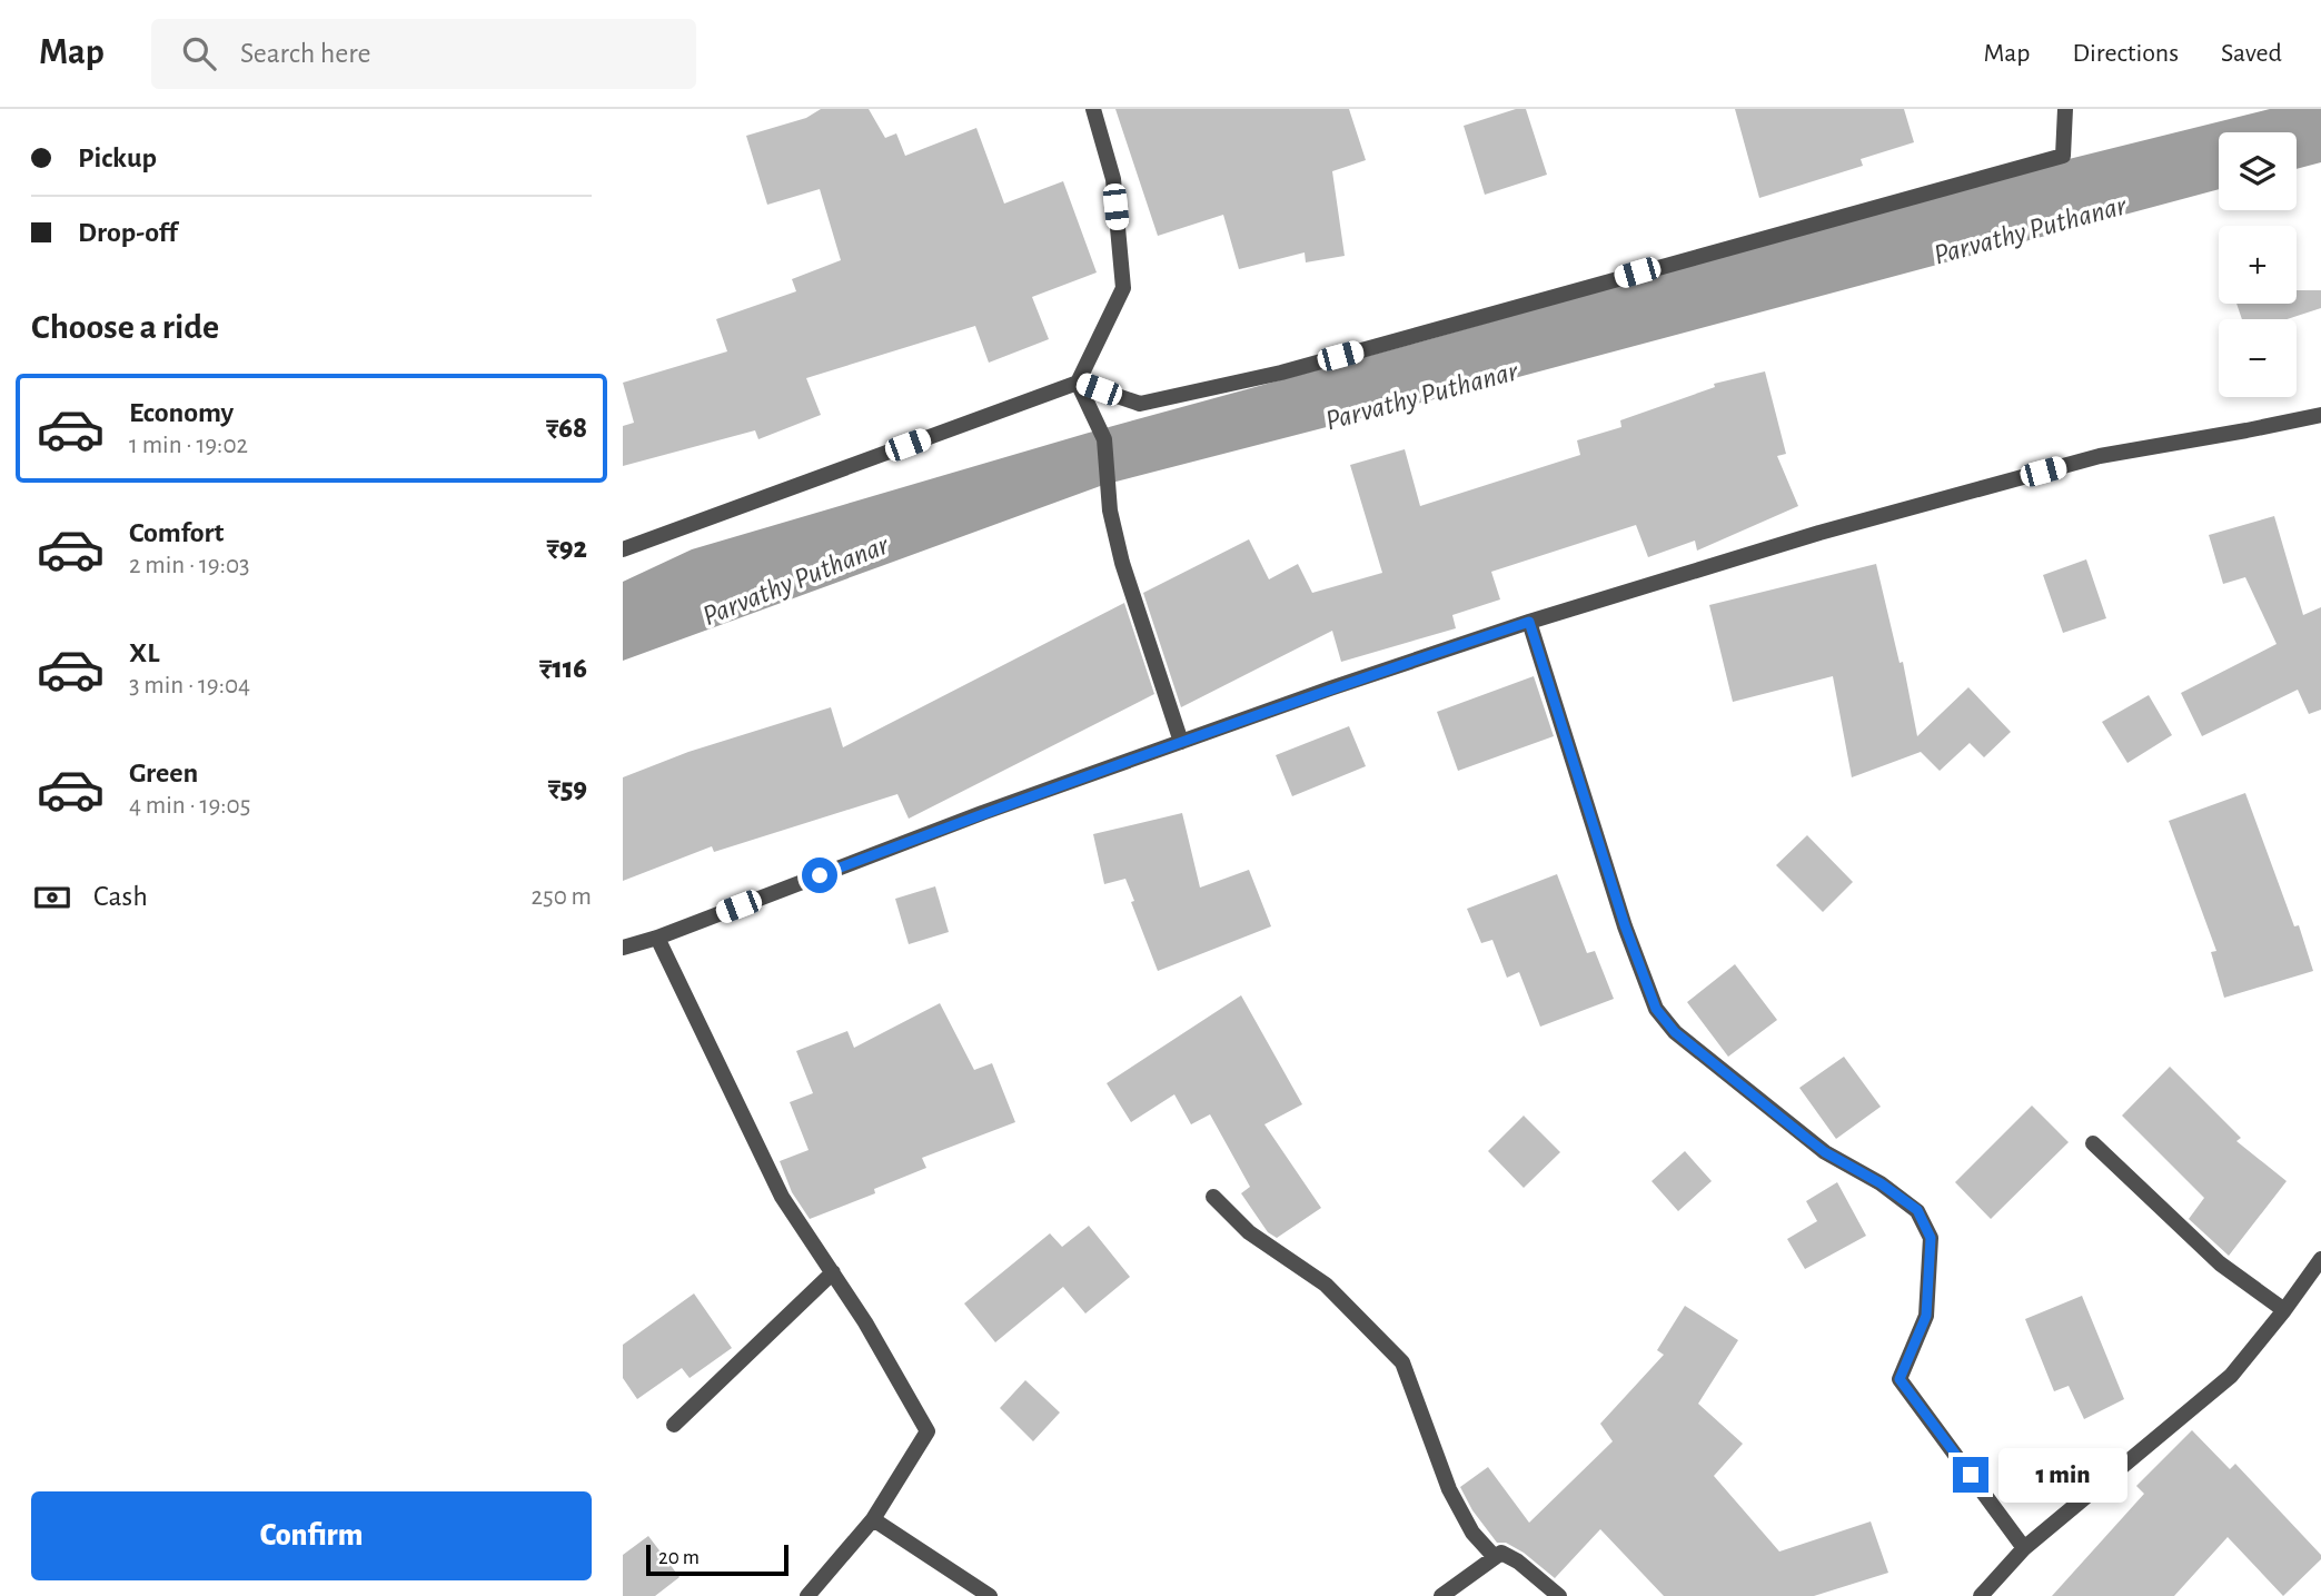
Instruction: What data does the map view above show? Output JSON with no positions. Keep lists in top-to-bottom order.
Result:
{
  "water": ["Parvathy Puthanar"],
  "scale_bar": "20 m",
  "page": {
    "header": "Map",
    "search": "Search here",
    "nav": ["Map", "Directions", "Saved"],
    "banner": ["Pickup", "Drop-off"],
    "map_buttons": ["+", "−"],
    "heading": "Choose a ride",
    "list": [
      {
        "name": "Economy",
        "note": "1 min · 19:02",
        "value": "₹68"
      },
      {
        "name": "Comfort",
        "note": "2 min · 19:03",
        "value": "₹92"
      },
      {
        "name": "XL",
        "note": "3 min · 19:04",
        "value": "₹116"
      },
      {
        "name": "Green",
        "note": "4 min · 19:05",
        "value": "₹59"
      }
    ],
    "pay": ["Cash", "250 m"],
    "bubble": "1 min",
    "buttons": "Confirm",
    "scale": "20 m"
  }
}
